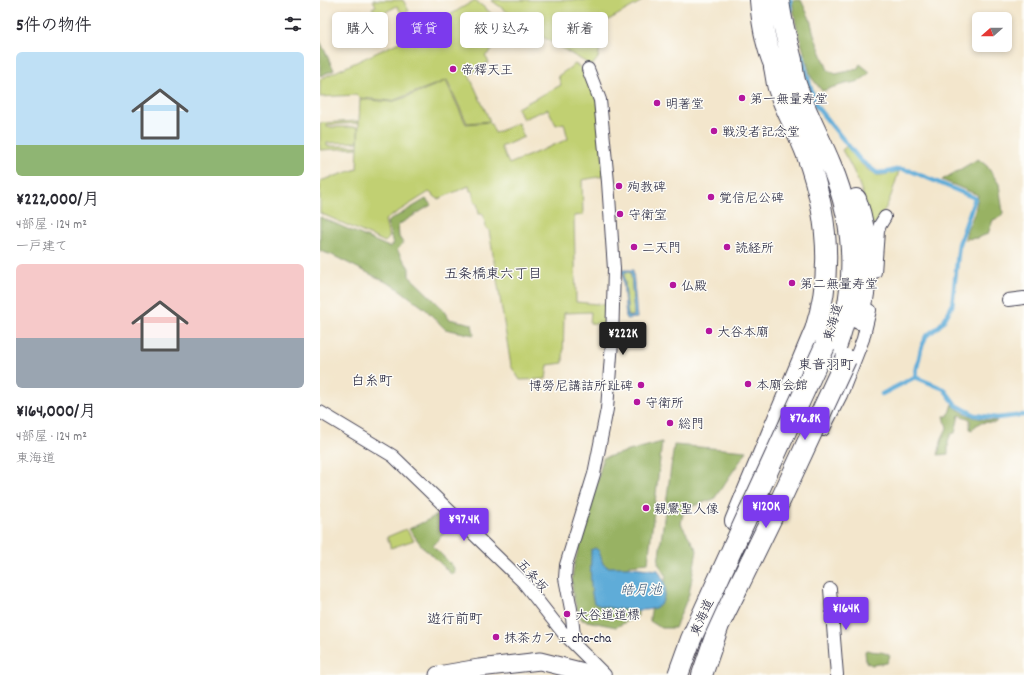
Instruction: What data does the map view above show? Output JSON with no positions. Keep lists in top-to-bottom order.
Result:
{
  "streets": {
    "highway": ["東海道"],
    "street": ["五条坂"]
  },
  "districts": [
    "五条橋東六丁目",
    "東音羽町",
    "白糸町",
    "遊行前町"
  ],
  "water": ["皓月池"],
  "places": [
    "帝釋天王",
    "第一無量寿堂",
    "明著堂",
    "戦没者記念堂",
    "殉教碑",
    "覚信尼公碑",
    "守衛室",
    "二天門",
    "読経所",
    "第二無量寿堂",
    "仏殿",
    "大谷本廟",
    "本廟会館",
    "博勞尼講詰所趾碑",
    "守衛所",
    "総門",
    "親鸞聖人像",
    "大谷道道標",
    "抹茶カフェ cha-cha"
  ],
  "north": "left",
  "page": {
    "heading": "5件の物件",
    "chip": [
      "購入",
      "賃貸",
      "絞り込み",
      "新着"
    ],
    "list": [
      {
        "name": "¥222,000/月",
        "note": "4部屋 · 124 m² · 一戸建て"
      },
      {
        "name": "¥164,000/月",
        "note": "4部屋 · 124 m² · 東海道"
      }
    ],
    "price": [
      "¥222K",
      "¥76.8K",
      "¥120K",
      "¥97.4K",
      "¥164K"
    ]
  }
}
